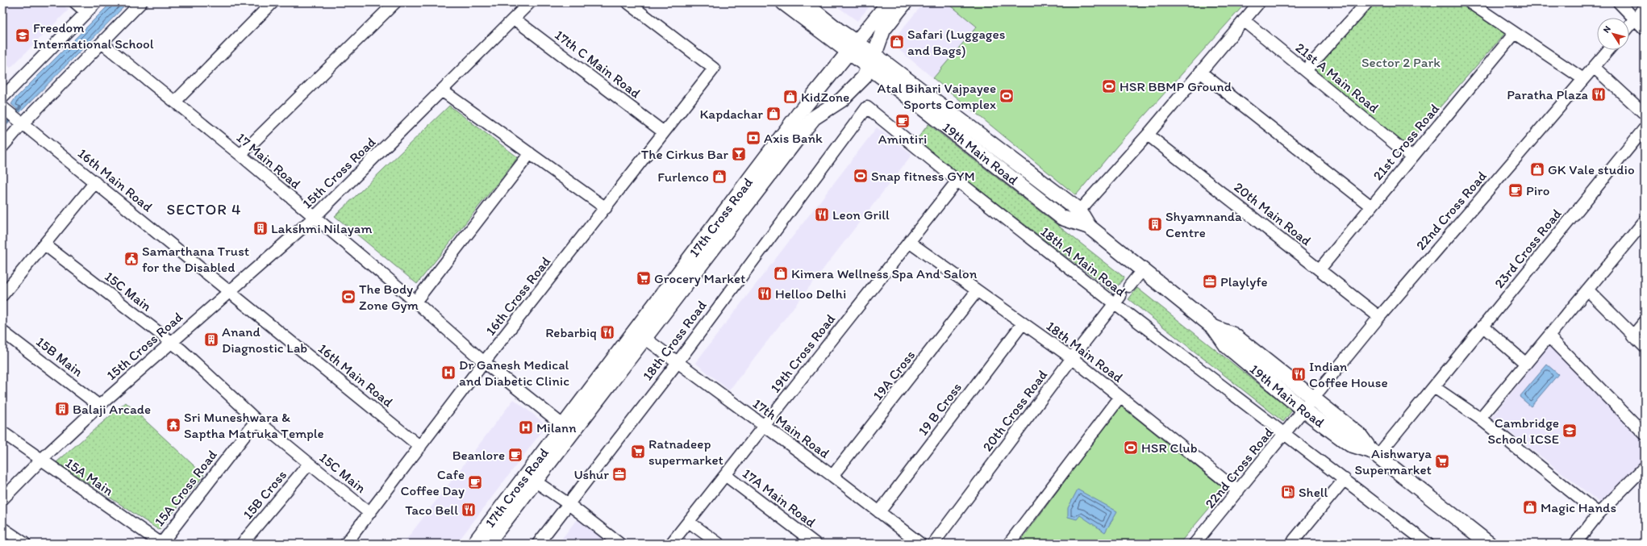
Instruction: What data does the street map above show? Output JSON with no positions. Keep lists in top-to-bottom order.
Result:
{
  "streets": {
    "main road": ["19th Main Road", "17th Cross Road"],
    "street": [
      "17th C Main Road",
      "21st A Main Road",
      "21st Cross Road",
      "17 Main Road",
      "15th Cross Road",
      "16th Main Road",
      "22nd Cross Road",
      "20th Main Road",
      "23rd Cross Road",
      "18th A Main Road",
      "15C Main",
      "16th Cross Road",
      "18th Cross Road",
      "18th Main Road",
      "19th Cross Road",
      "15B Main",
      "19A Cross",
      "19 B Cross",
      "20th Cross Road",
      "17th Main Road",
      "15A Main",
      "15A Cross Road",
      "15B Cross",
      "17A Main Road"
    ]
  },
  "crossings": [
    ["17th C Main Road", "15th Cross Road"],
    ["17th C Main Road", "16th Cross Road"],
    ["21st A Main Road", "21st Cross Road"],
    ["21st Cross Road", "20th Main Road"],
    ["19th Main Road", "22nd Cross Road"],
    ["19th Main Road", "17th Cross Road"],
    ["19th Main Road", "23rd Cross Road"],
    ["17 Main Road", "15th Cross Road"],
    ["17 Main Road", "17th Cross Road"],
    ["17 Main Road", "16th Cross Road"],
    ["15th Cross Road", "16th Main Road"],
    ["15th Cross Road", "15C Main"],
    ["15th Cross Road", "15B Main"],
    ["15th Cross Road", "15A Main"],
    ["16th Main Road", "16th Cross Road"],
    ["22nd Cross Road", "20th Main Road"],
    ["22nd Cross Road", "18th A Main Road"],
    ["22nd Cross Road", "18th Main Road"],
    ["17th Cross Road", "17th Main Road"],
    ["18th A Main Road", "18th Cross Road"],
    ["18th A Main Road", "19th Cross Road"],
    ["18th A Main Road", "20th Cross Road"],
    ["15C Main", "16th Cross Road"],
    ["15C Main", "15A Cross Road"],
    ["15C Main", "15B Cross"],
    ["18th Cross Road", "17th Main Road"],
    ["18th Main Road", "19th Cross Road"],
    ["18th Main Road", "19A Cross"],
    ["18th Main Road", "19 B Cross"],
    ["18th Main Road", "20th Cross Road"],
    ["19th Cross Road", "17th Main Road"],
    ["19th Cross Road", "17A Main Road"],
    ["19A Cross", "17th Main Road"],
    ["19 B Cross", "17th Main Road"],
    ["15A Main", "15A Cross Road"]
  ],
  "districts": ["SECTOR 4"],
  "parks": ["Sector 2 Park"],
  "places": {
    "school or university": ["Freedom International School", "Cambridge School ICSE"],
    "shop": [
      "Safari (Luggages and Bags)",
      "KidZone",
      "Kapdachar",
      "GK Vale studio",
      "Furlenco",
      "Kimera Wellness Spa And Salon",
      "Magic Hands"
    ],
    "sports": [
      "HSR BBMP Ground",
      "Atal Bihari Vajpayee Sports Complex",
      "Snap fitness GYM",
      "The Body Zone Gym",
      "HSR Club"
    ],
    "restaurant": [
      "Paratha Plaza",
      "Leon Grill",
      "Helloo Delhi",
      "Rebarbiq",
      "Indian Coffee House",
      "Taco Bell"
    ],
    "cafe": [
      "Amintiri",
      "Piro",
      "Beanlore",
      "Cafe Coffee Day"
    ],
    "bank": ["Axis Bank"],
    "bar": ["The Cirkus Bar"],
    "building": [
      "Shyamnanda Centre",
      "Lakshmi Nilayam",
      "Anand Diagnostic Lab",
      "Balaji Arcade"
    ],
    "public building": ["Samarthana Trust for the Disabled"],
    "supermarket": ["Grocery Market", "Ratnadeep supermarket", "Aishwarya Supermarket"],
    "office": ["Playlyfe", "Ushur"],
    "hospital": ["Dr Ganesh Medical and Diabetic Clinic", "Milann"],
    "temple": ["Sri Muneshwara & Saptha Matruka Temple"],
    "fuel station": ["Shell"]
  },
  "north": "top left"
}
